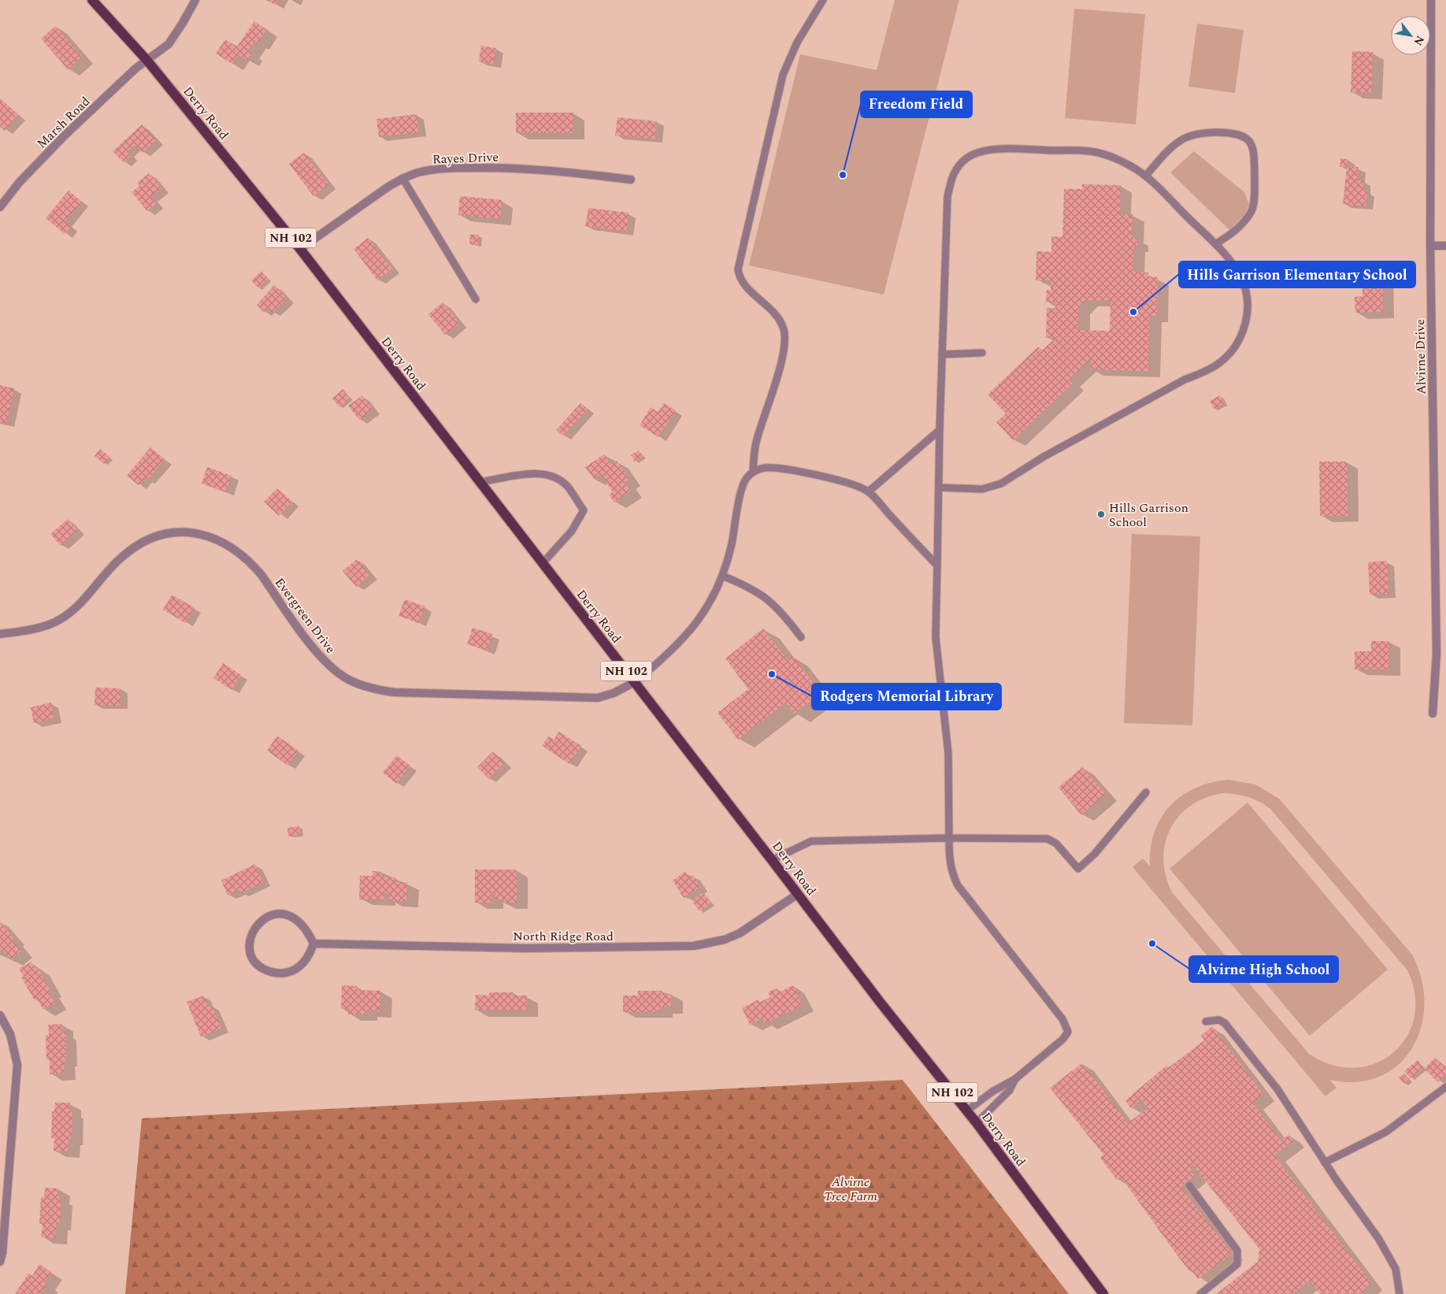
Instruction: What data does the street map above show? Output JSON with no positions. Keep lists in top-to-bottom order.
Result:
{
  "streets": {
    "main road": ["Derry Road", "NH 102"],
    "street": [
      "Marsh Road",
      "Rayes Drive",
      "Alvirne Drive",
      "Evergreen Drive",
      "North Ridge Road"
    ]
  },
  "crossings": [
    ["Derry Road", "Marsh Road"],
    ["Derry Road", "Rayes Drive"],
    ["Derry Road", "Evergreen Drive"],
    ["Derry Road", "North Ridge Road"]
  ],
  "parks": ["Alvirne Tree Farm"],
  "places": [
    "Freedom Field",
    "Hills Garrison Elementary School",
    "Hills Garrison School",
    "Rodgers Memorial Library",
    "Alvirne High School"
  ],
  "north": "bottom right"
}
